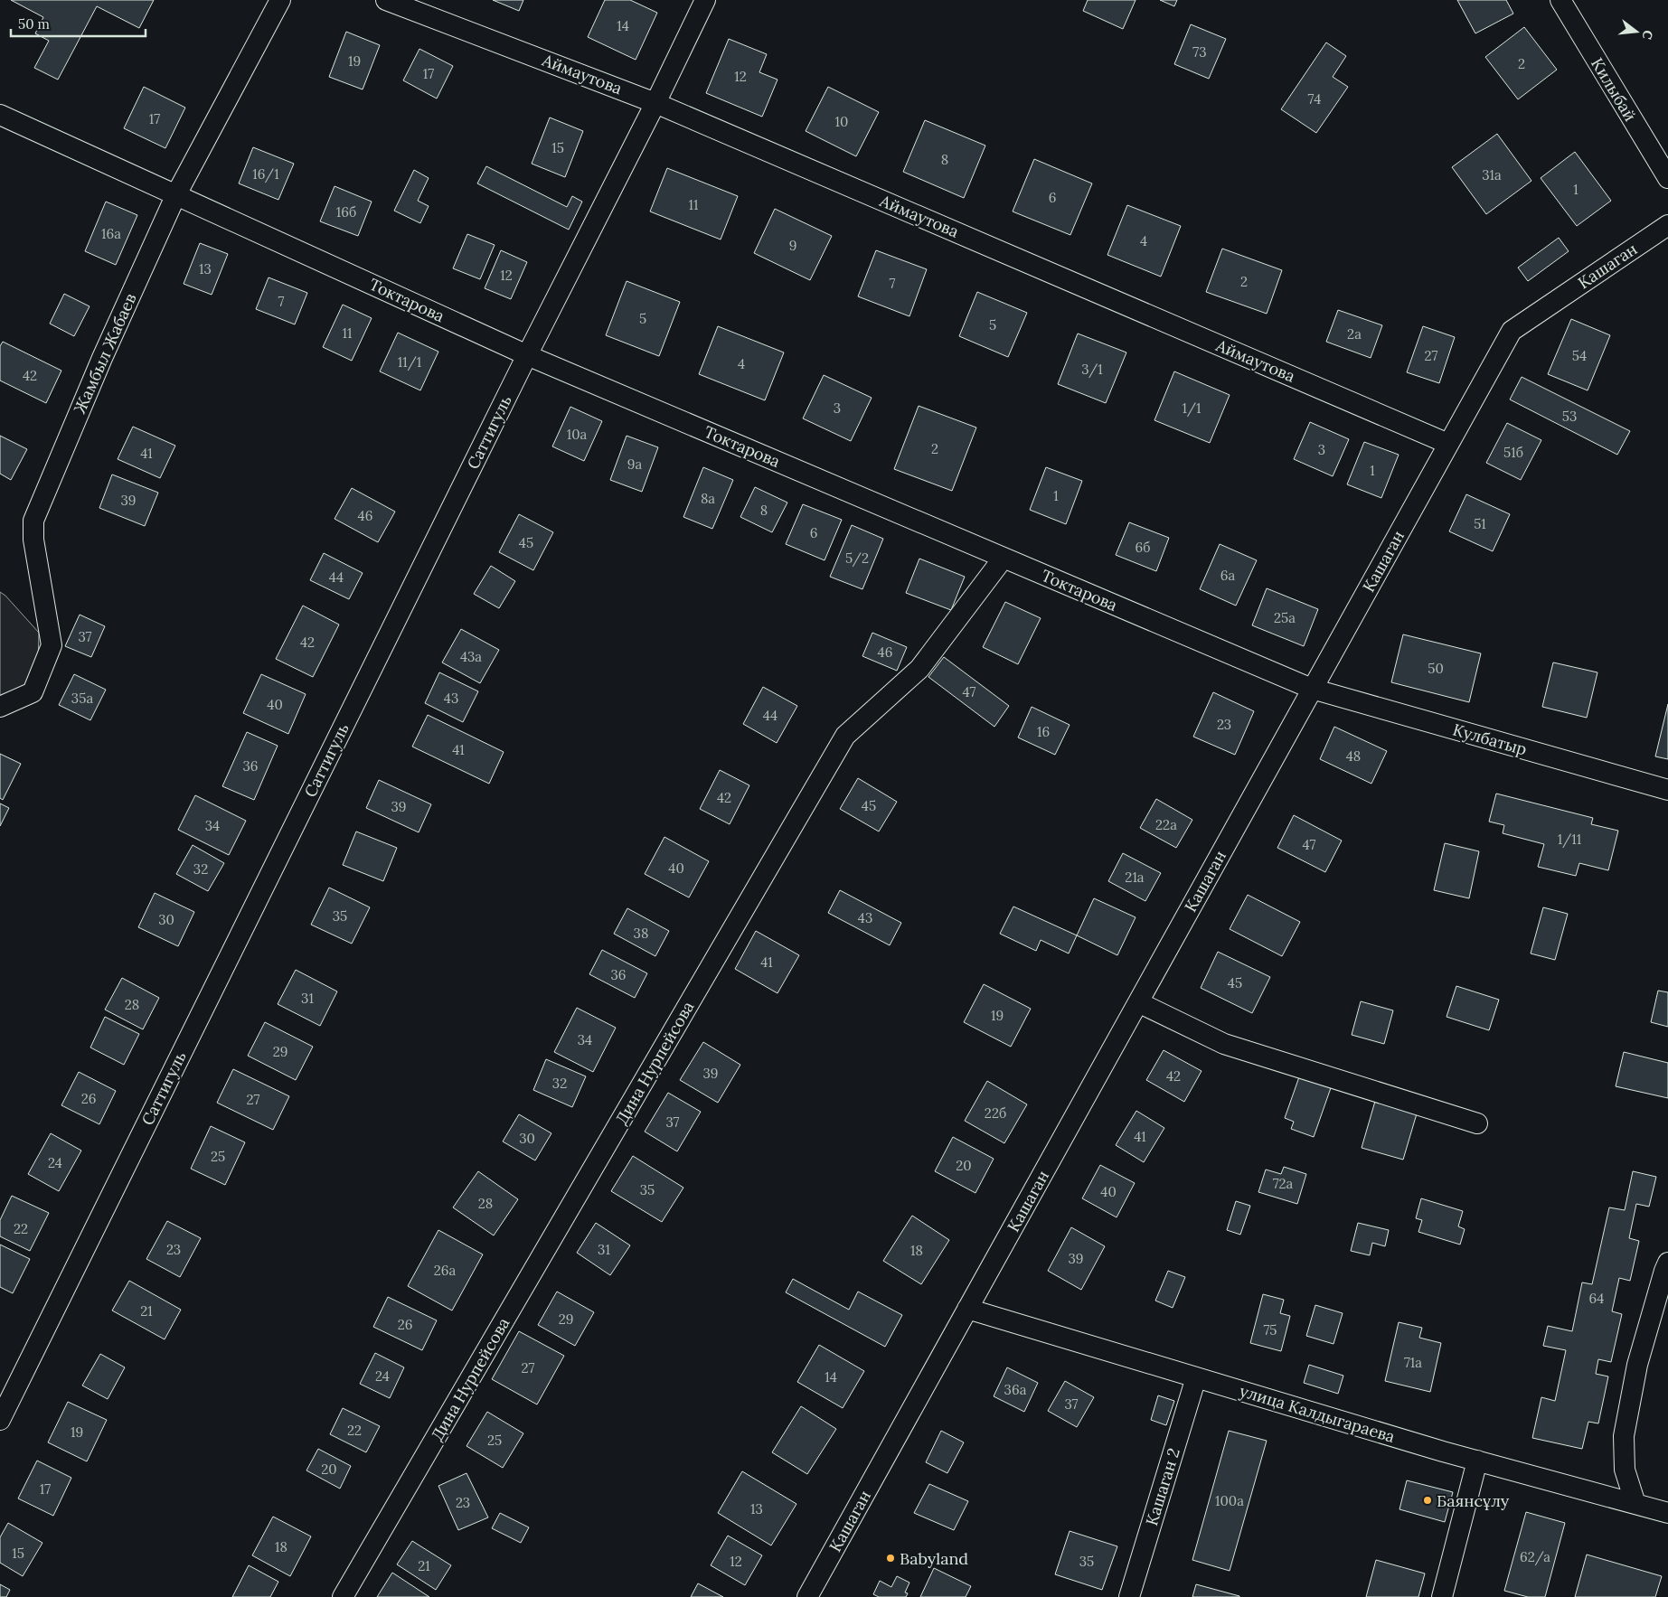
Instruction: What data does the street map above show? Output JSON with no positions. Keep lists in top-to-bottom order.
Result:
{
  "streets": {
    "street": [
      "Аймаутова",
      "Килыбай",
      "Кашаган",
      "Токтарова",
      "Жамбыл Жабаев",
      "Саттигуль",
      "Кулбатыр",
      "Дина Нурпейсова",
      "улица Калдыгараева",
      "Кашаган 2"
    ]
  },
  "crossings": [
    ["Аймаутова", "Кашаган"],
    ["Аймаутова", "Саттигуль"],
    ["Кашаган", "Токтарова"],
    ["Кашаган", "Кулбатыр"],
    ["Кашаган", "улица Калдыгараева"],
    ["Токтарова", "Жамбыл Жабаев"],
    ["Токтарова", "Саттигуль"],
    ["Токтарова", "Кулбатыр"],
    ["Токтарова", "Дина Нурпейсова"],
    ["улица Калдыгараева", "Кашаган 2"]
  ],
  "places": ["Баянсұлу", "Babyland"],
  "house_numbers": [
    "14",
    "73",
    "19",
    "2",
    "17",
    "12",
    "74",
    "17",
    "10",
    "15",
    "8",
    "16/1",
    "31а",
    "1",
    "6",
    "11",
    "16б",
    "16а",
    "4",
    "9",
    "13",
    "12",
    "2",
    "7",
    "7",
    "5",
    "5",
    "11",
    "2а",
    "27",
    "54",
    "11/1",
    "4",
    "3/1",
    "42",
    "3",
    "1/1",
    "53",
    "10а",
    "2",
    "3",
    "51б",
    "41",
    "9а",
    "1",
    "1",
    "8а",
    "39",
    "8",
    "46",
    "51",
    "6",
    "45",
    "6б",
    "5/2",
    "6а",
    "44",
    "25а",
    "37",
    "42",
    "46",
    "43а",
    "50",
    "47",
    "35а",
    "43",
    "40",
    "44",
    "23",
    "16",
    "41",
    "48",
    "36",
    "42",
    "45",
    "39",
    "22а",
    "34",
    "1/11",
    "47",
    "40",
    "32",
    "21а",
    "35",
    "43",
    "30",
    "38",
    "41",
    "36",
    "45",
    "31",
    "28",
    "19",
    "34",
    "29",
    "39",
    "42",
    "32",
    "26",
    "27",
    "22б",
    "37",
    "41",
    "30",
    "25",
    "24",
    "20",
    "72а",
    "35",
    "40",
    "28",
    "22",
    "23",
    "31",
    "18",
    "39",
    "26а",
    "64",
    "21",
    "29",
    "26",
    "75",
    "71а",
    "27",
    "24",
    "14",
    "36а",
    "37",
    "22",
    "19",
    "25",
    "20",
    "17",
    "100а",
    "23",
    "13",
    "18",
    "15",
    "62/а",
    "12",
    "35",
    "21"
  ],
  "scale_bar": "50 m",
  "north": "right"
}
